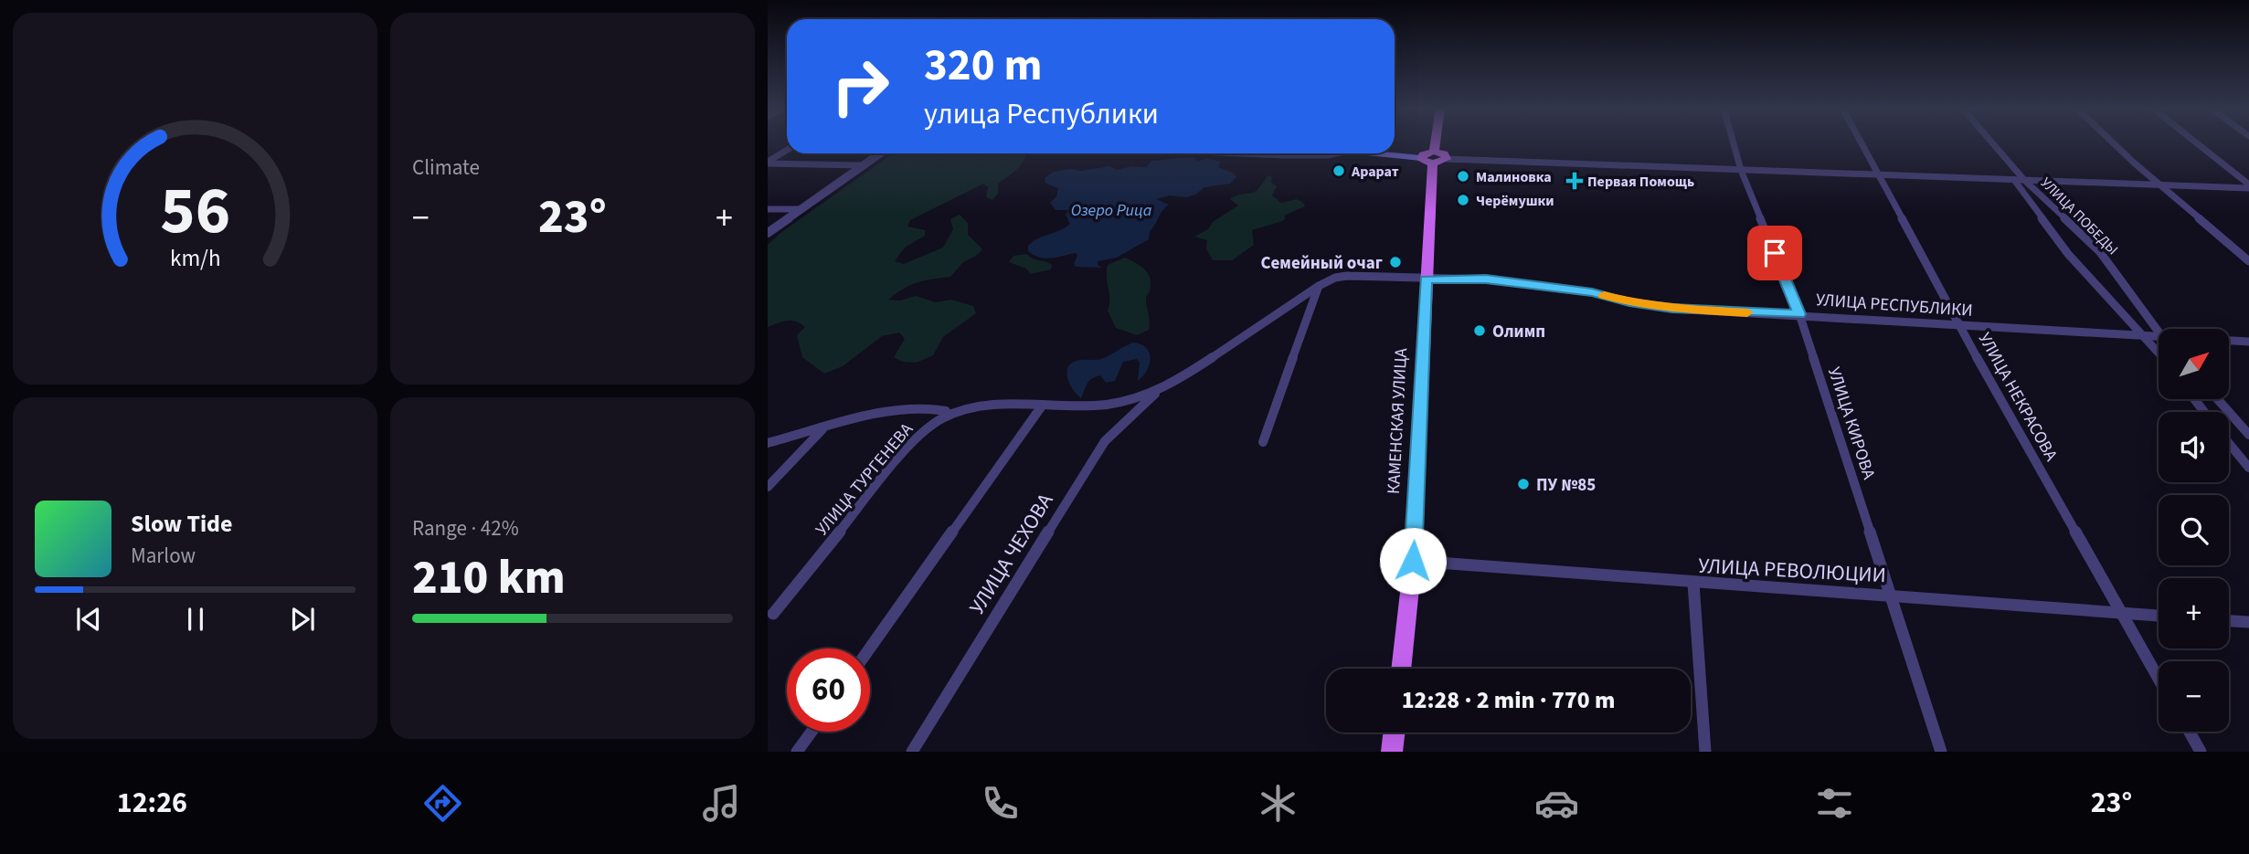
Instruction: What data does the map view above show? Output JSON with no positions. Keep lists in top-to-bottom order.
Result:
{
  "streets": {
    "main road": ["КАМЕНСКАЯ УЛИЦА"],
    "street": [
      "УЛИЦА ПОБЕДЫ",
      "УЛИЦА РЕСПУБЛИКИ",
      "УЛИЦА НЕКРАСОВА",
      "УЛИЦА КИРОВА",
      "УЛИЦА ТУРГЕНЕВА",
      "УЛИЦА ЧЕХОВА",
      "УЛИЦА РЕВОЛЮЦИИ"
    ]
  },
  "crossings": [
    ["УЛИЦА РЕСПУБЛИКИ", "УЛИЦА НЕКРАСОВА"],
    ["УЛИЦА РЕСПУБЛИКИ", "КАМЕНСКАЯ УЛИЦА"],
    ["УЛИЦА РЕСПУБЛИКИ", "УЛИЦА КИРОВА"],
    ["УЛИЦА РЕСПУБЛИКИ", "УЛИЦА ТУРГЕНЕВА"],
    ["УЛИЦА РЕСПУБЛИКИ", "УЛИЦА ЧЕХОВА"],
    ["УЛИЦА НЕКРАСОВА", "УЛИЦА РЕВОЛЮЦИИ"],
    ["КАМЕНСКАЯ УЛИЦА", "УЛИЦА РЕВОЛЮЦИИ"],
    ["УЛИЦА КИРОВА", "УЛИЦА РЕВОЛЮЦИИ"],
    ["УЛИЦА ТУРГЕНЕВА", "УЛИЦА ЧЕХОВА"]
  ],
  "water": ["Озеро Рица"],
  "places": {
    "other": [
      "Арарат",
      "Малиновка",
      "Черёмушки",
      "Семейный очаг",
      "Олимп",
      "ПУ №85"
    ],
    "health": ["Первая Помощь"]
  },
  "north": "top right",
  "page": {
    "tile": [
      "Climate",
      ["Range · 42%", "210 km"]
    ],
    "turn": ["320 m", "улица Республики"],
    "heat": ["−", "23°", "+"],
    "map_buttons": ["+", "−"],
    "song": ["Slow Tide", "Marlow"],
    "limit": "60",
    "trip": "12:28 · 2 min · 770 m",
    "tabs": ["12:26", "23°"],
    "gauge": ["56", "km/h"]
  }
}
